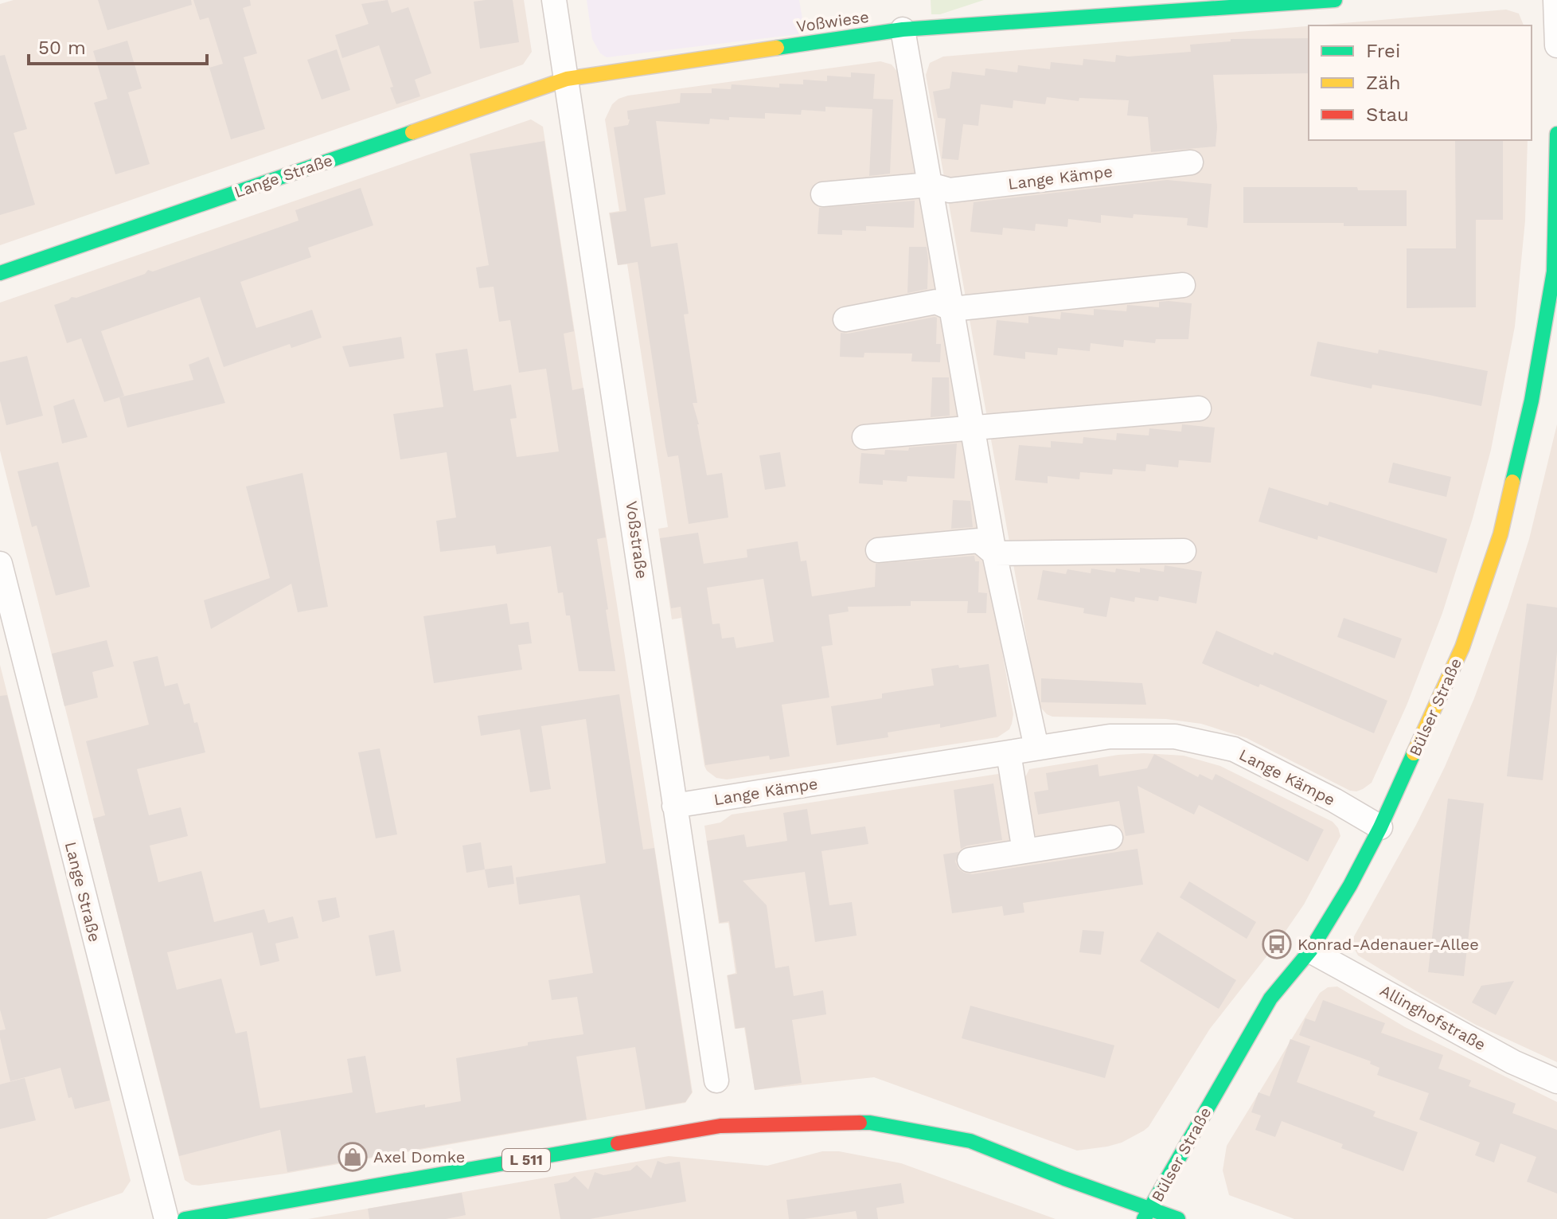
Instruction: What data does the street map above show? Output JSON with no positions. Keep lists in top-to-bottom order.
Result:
{
  "streets": {
    "street": [
      "Voßwiese",
      "Lange Straße",
      "Lange Kämpe",
      "Voßstraße",
      "Bülser Straße",
      "Allinghofstraße",
      "L 511"
    ]
  },
  "crossings": [
    ["Voßwiese", "Lange Straße"],
    ["Voßwiese", "Voßstraße"],
    ["Lange Straße", "Voßstraße"],
    ["Lange Kämpe", "Voßstraße"],
    ["Lange Kämpe", "Bülser Straße"],
    ["Bülser Straße", "Allinghofstraße"],
    ["Bülser Straße", "L 511"]
  ],
  "places": {
    "bus stop": ["Konrad-Adenauer-Allee"],
    "shop": ["Axel Domke"]
  },
  "legend": ["Frei", "Zäh", "Stau"],
  "scale_bar": "50 m"
}
